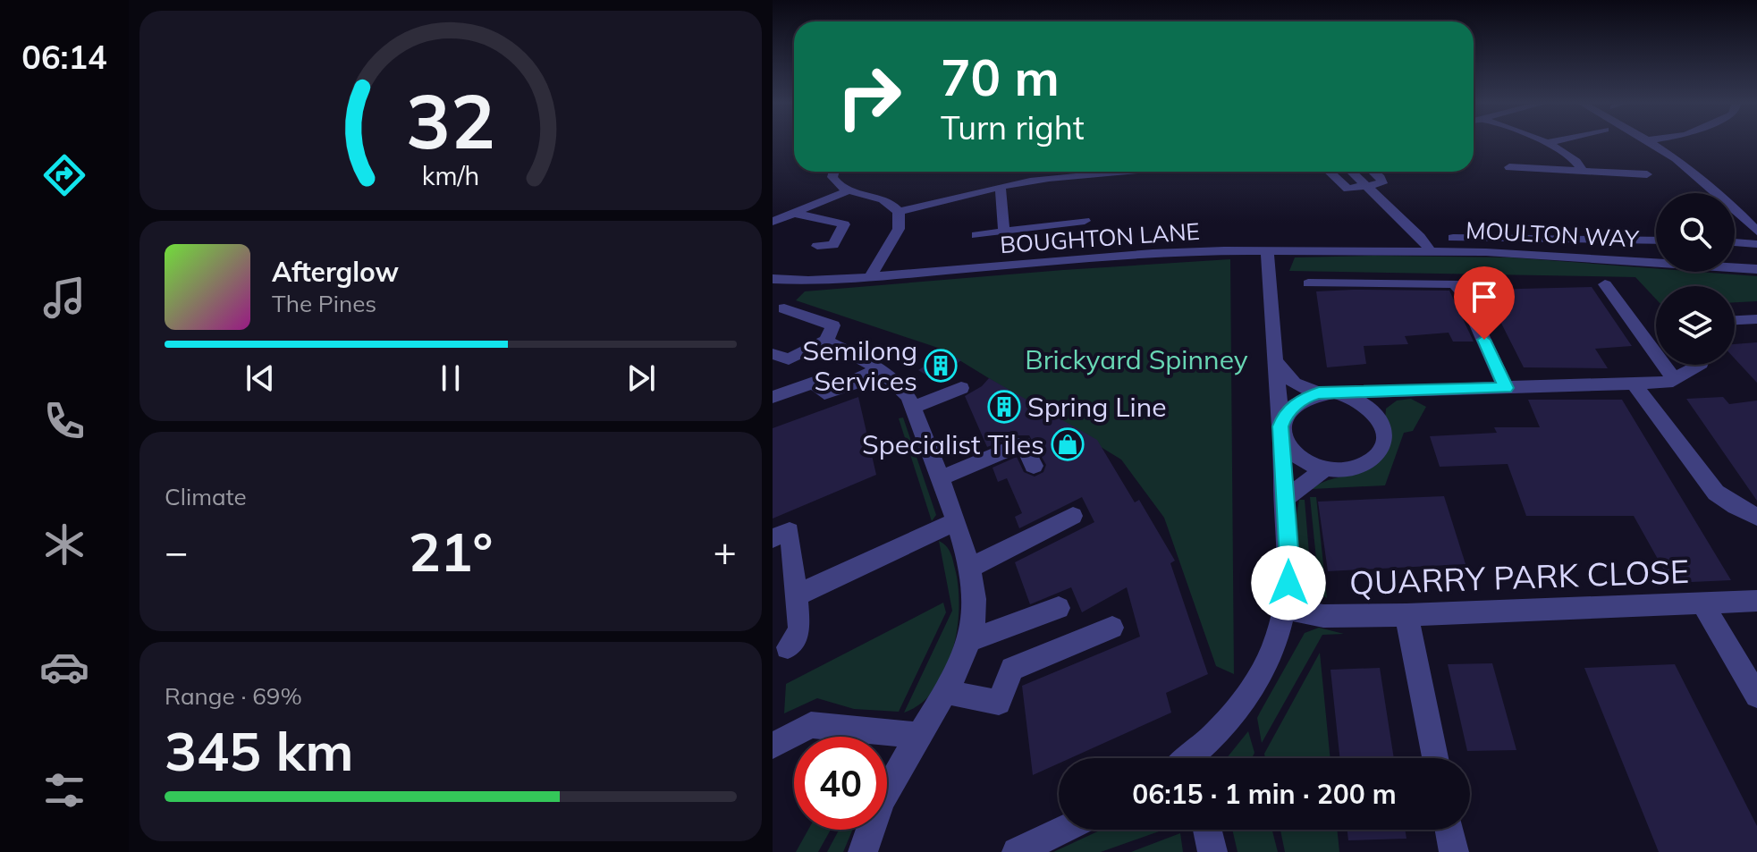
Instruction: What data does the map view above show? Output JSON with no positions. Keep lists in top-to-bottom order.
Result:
{
  "streets": {
    "street": ["MOULTON WAY", "BOUGHTON LANE", "QUARRY PARK CLOSE"]
  },
  "crossings": [
    ["MOULTON WAY", "BOUGHTON LANE"]
  ],
  "parks": ["Brickyard Spinney"],
  "places": {
    "building": ["Semilong Services", "Spring Line"],
    "shop": ["Specialist Tiles"]
  },
  "page": {
    "tabs": "06:14",
    "turn": ["70 m", "Turn right"],
    "song": ["Afterglow", "The Pines"],
    "tile": [
      "Climate",
      ["Range · 69%", "345 km"]
    ],
    "heat": ["−", "21°", "+"],
    "limit": "40",
    "trip": "06:15 · 1 min · 200 m",
    "gauge": ["32", "km/h"]
  }
}
